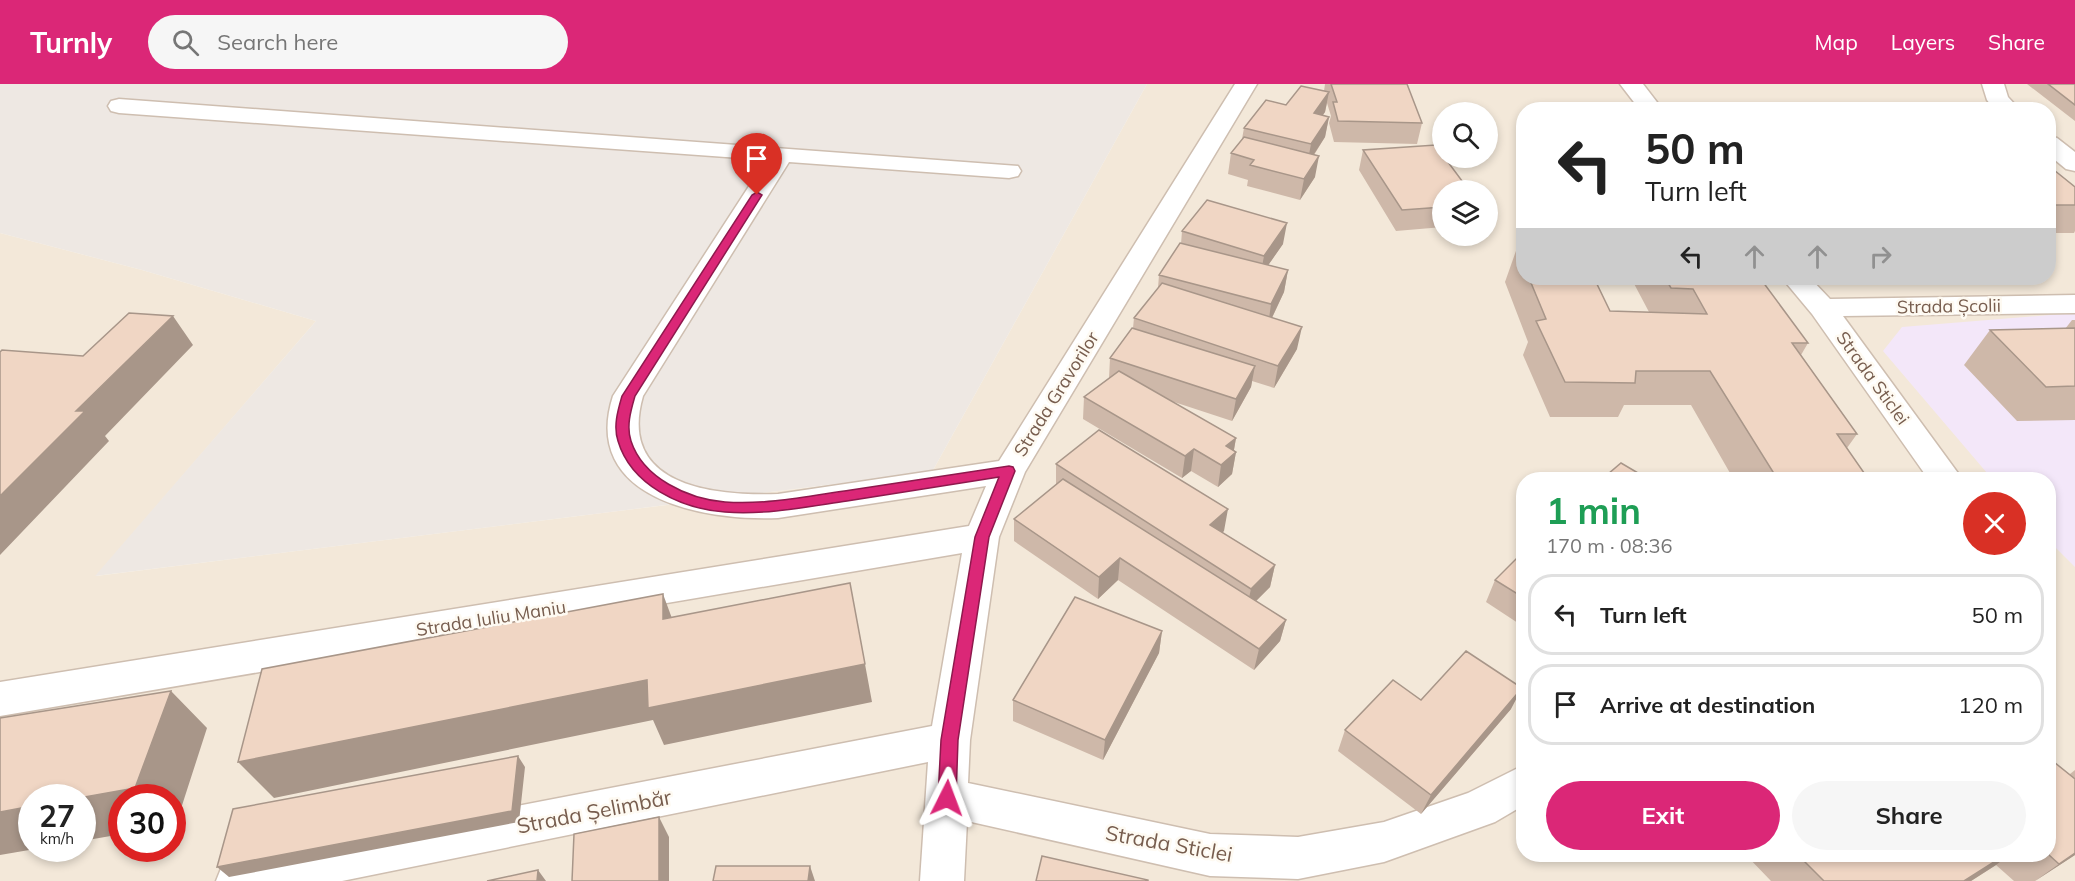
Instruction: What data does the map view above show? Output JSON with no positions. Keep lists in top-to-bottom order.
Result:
{
  "streets": {
    "street": [
      "Strada Școlii",
      "Strada Sticlei",
      "Strada Gravorilor",
      "Strada Iuliu Maniu",
      "Strada Șelimbăr"
    ]
  },
  "crossings": [
    ["Strada Școlii", "Strada Sticlei"],
    ["Strada Sticlei", "Strada Gravorilor"],
    ["Strada Gravorilor", "Strada Iuliu Maniu"],
    ["Strada Gravorilor", "Strada Șelimbăr"]
  ],
  "page": {
    "header": "Turnly",
    "search": "Search here",
    "nav": ["Map", "Layers", "Share"],
    "turn": ["50 m", "Turn left"],
    "heading": ["1 min", "170 m · 08:36"],
    "list": [
      {
        "name": "Turn left",
        "value": "50 m"
      },
      {
        "name": "Arrive at destination",
        "value": "120 m"
      }
    ],
    "buttons": ["Exit", "Share"],
    "speed": "27 km/h",
    "limit": "30"
  }
}
